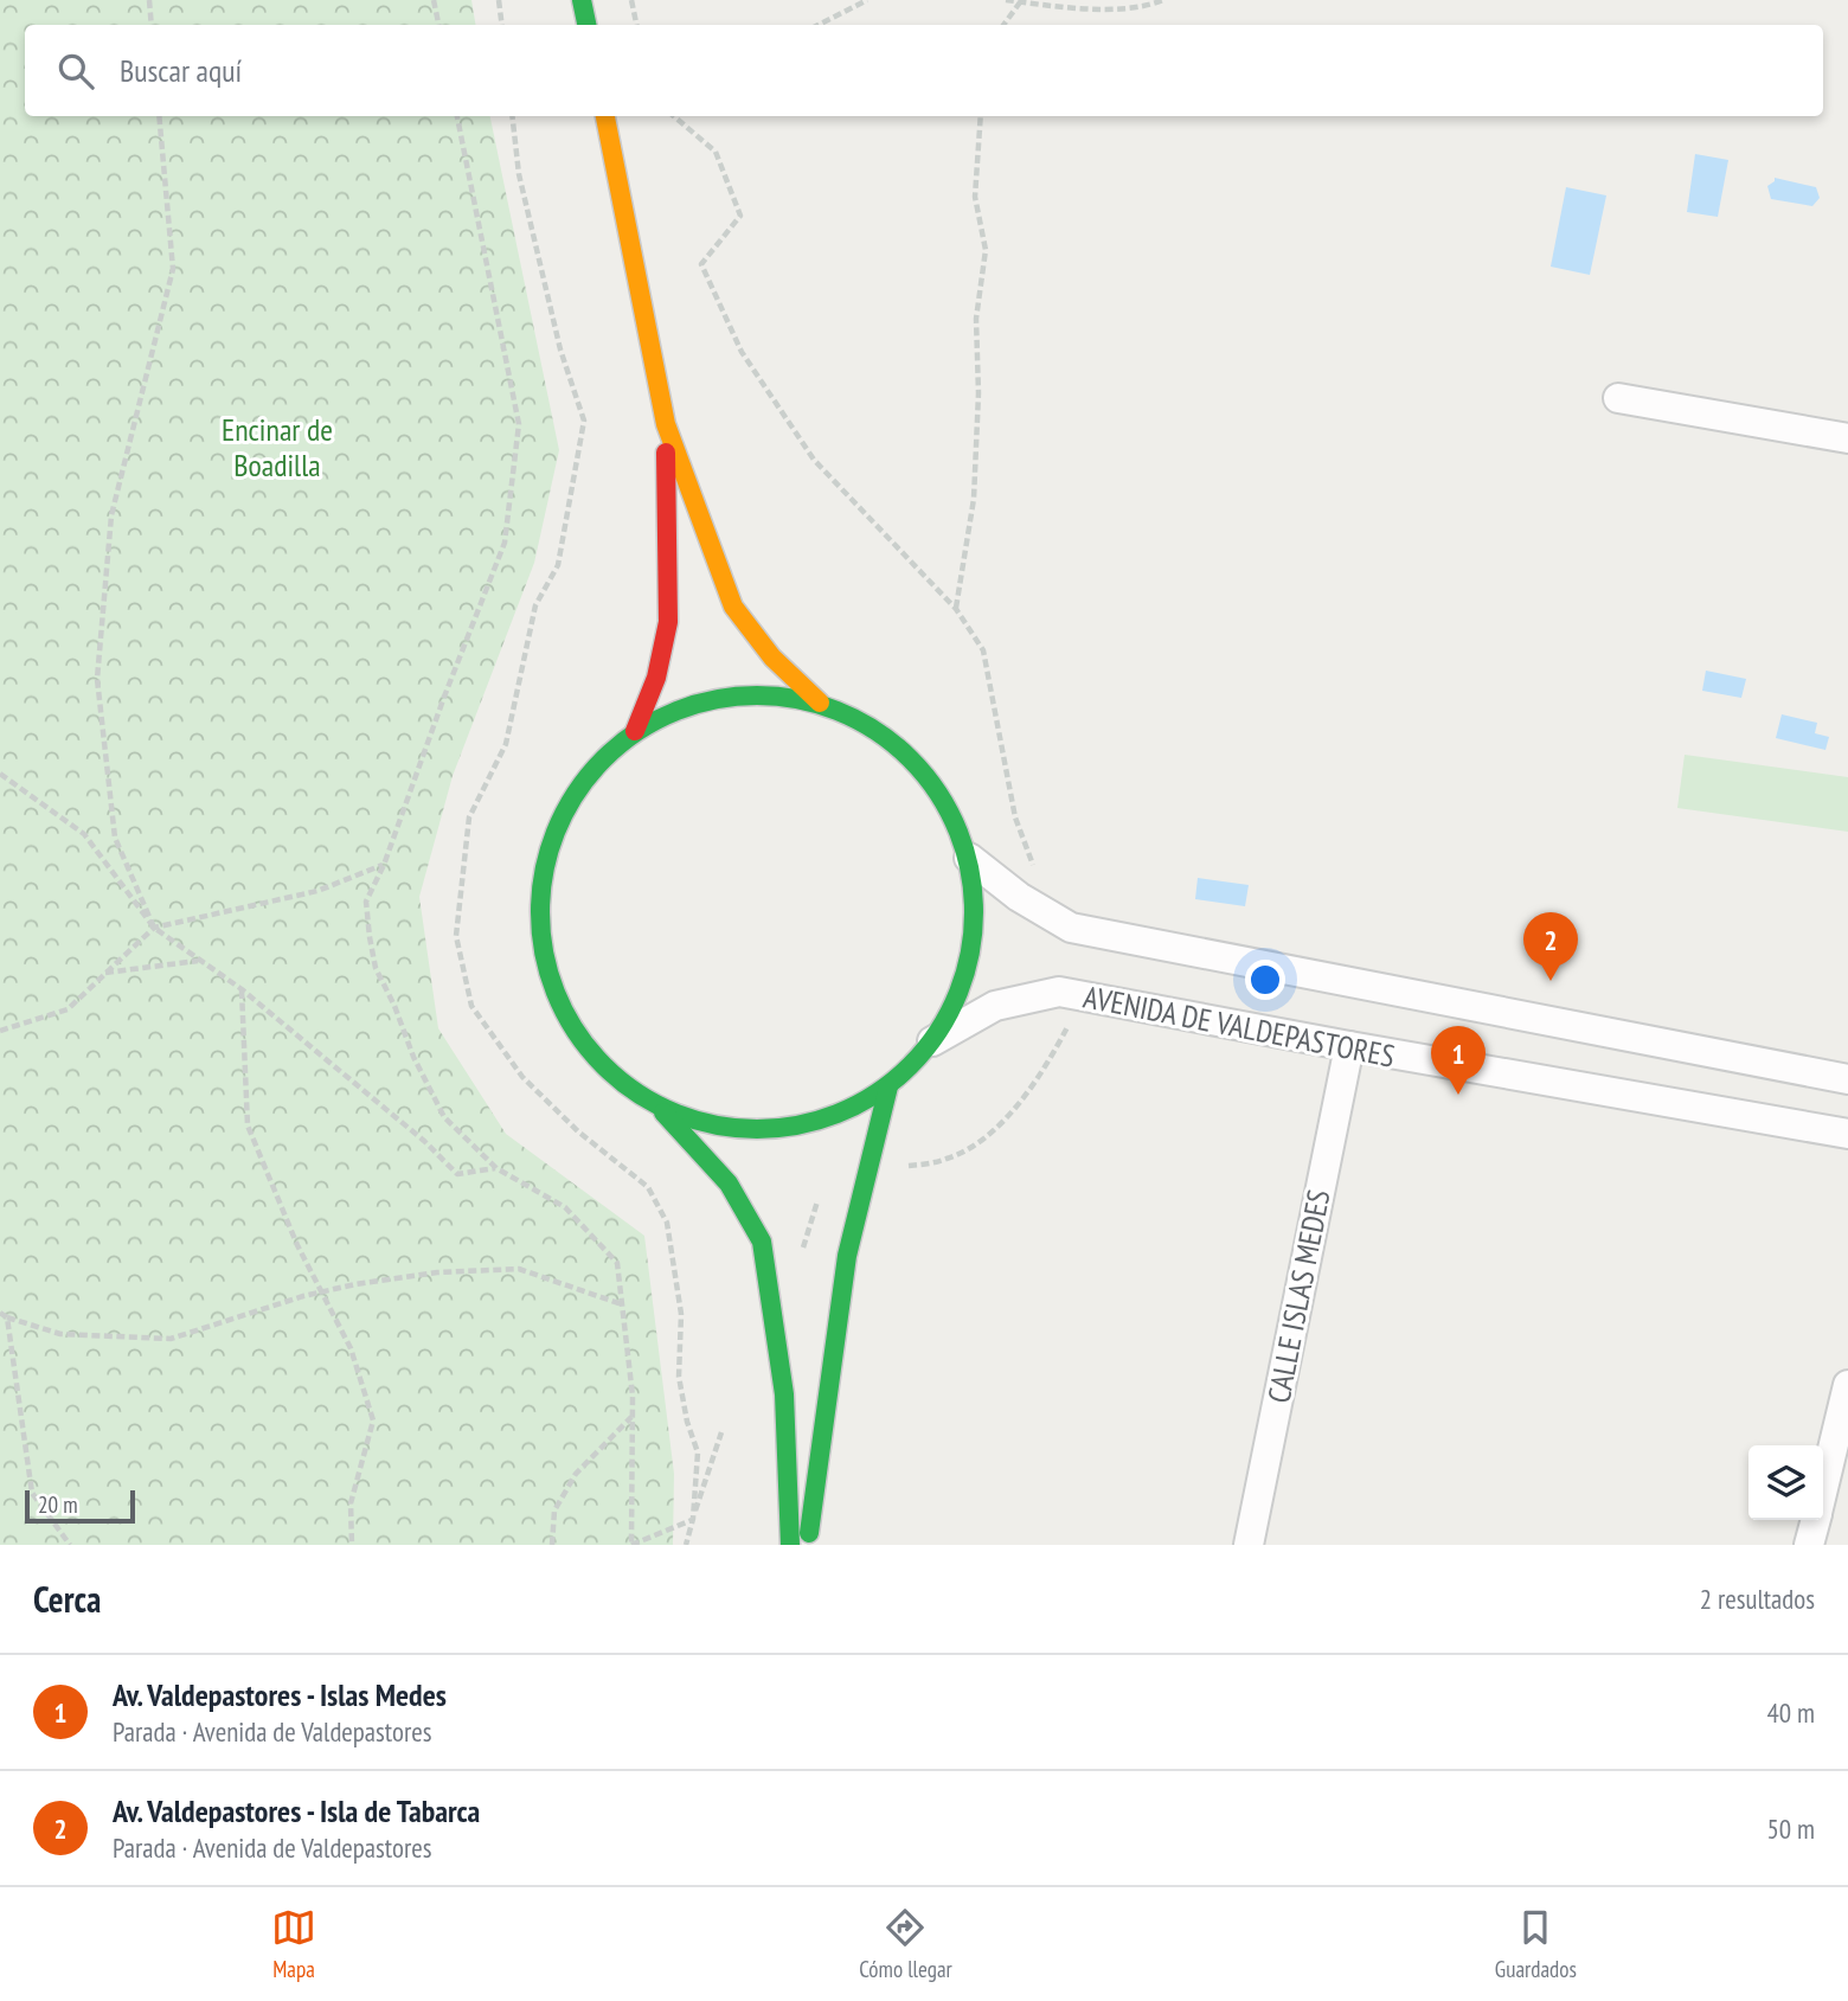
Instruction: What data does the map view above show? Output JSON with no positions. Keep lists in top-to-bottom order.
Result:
{
  "streets": {
    "street": ["AVENIDA DE VALDEPASTORES", "CALLE ISLAS MEDES"]
  },
  "crossings": [
    ["AVENIDA DE VALDEPASTORES", "CALLE ISLAS MEDES"]
  ],
  "parks": ["Encinar de Boadilla"],
  "scale_bar": "20 m",
  "page": {
    "search": "Buscar aquí",
    "pins": ["2", "1"],
    "scale": "20 m",
    "heading": ["Cerca", "2 resultados"],
    "list": [
      {
        "mark": "1",
        "name": "Av. Valdepastores - Islas Medes",
        "note": "Parada · Avenida de Valdepastores",
        "value": "40 m"
      },
      {
        "mark": "2",
        "name": "Av. Valdepastores - Isla de Tabarca",
        "note": "Parada · Avenida de Valdepastores",
        "value": "50 m"
      }
    ],
    "nav": ["Mapa", "Cómo llegar", "Guardados"]
  }
}
